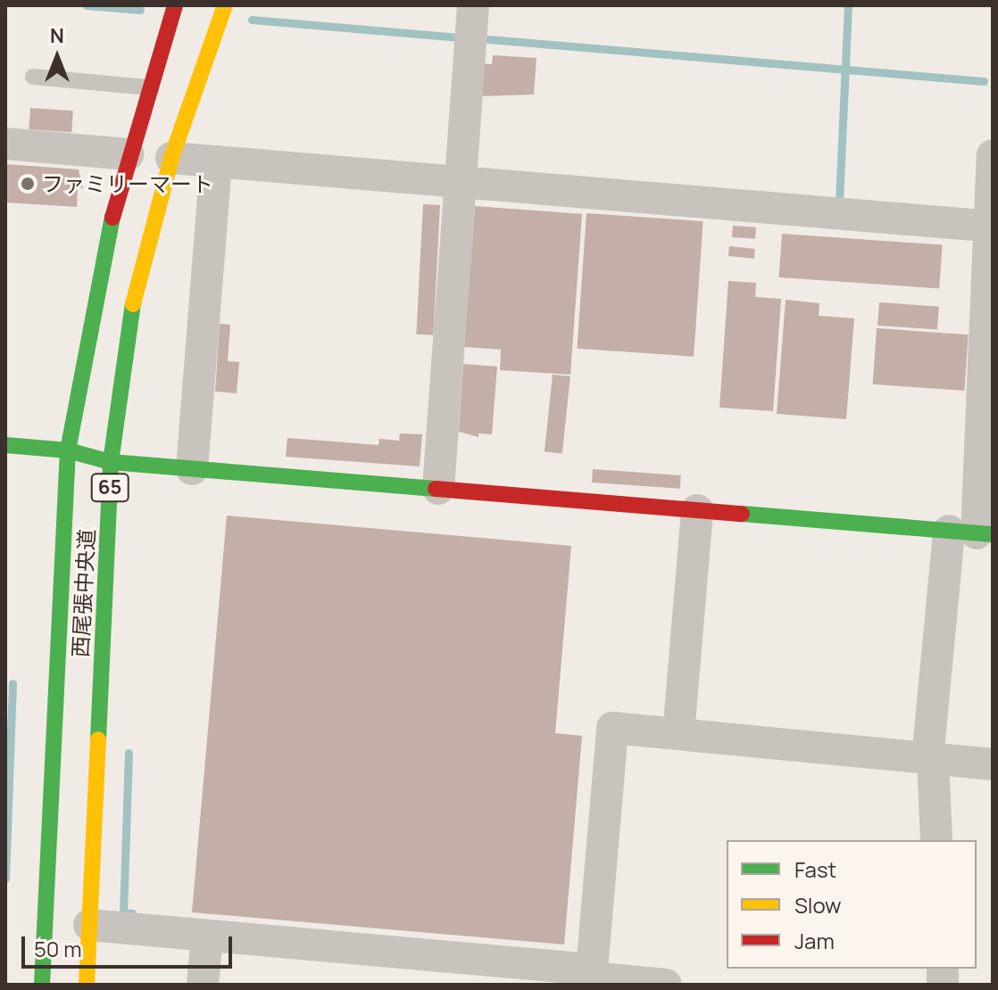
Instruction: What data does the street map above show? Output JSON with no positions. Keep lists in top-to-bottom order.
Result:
{
  "streets": {
    "main road": ["65", "西尾張中央道"]
  },
  "places": ["ファミリーマート"],
  "legend": ["Fast", "Slow", "Jam"],
  "scale_bar": "50 m",
  "north": "top"
}
